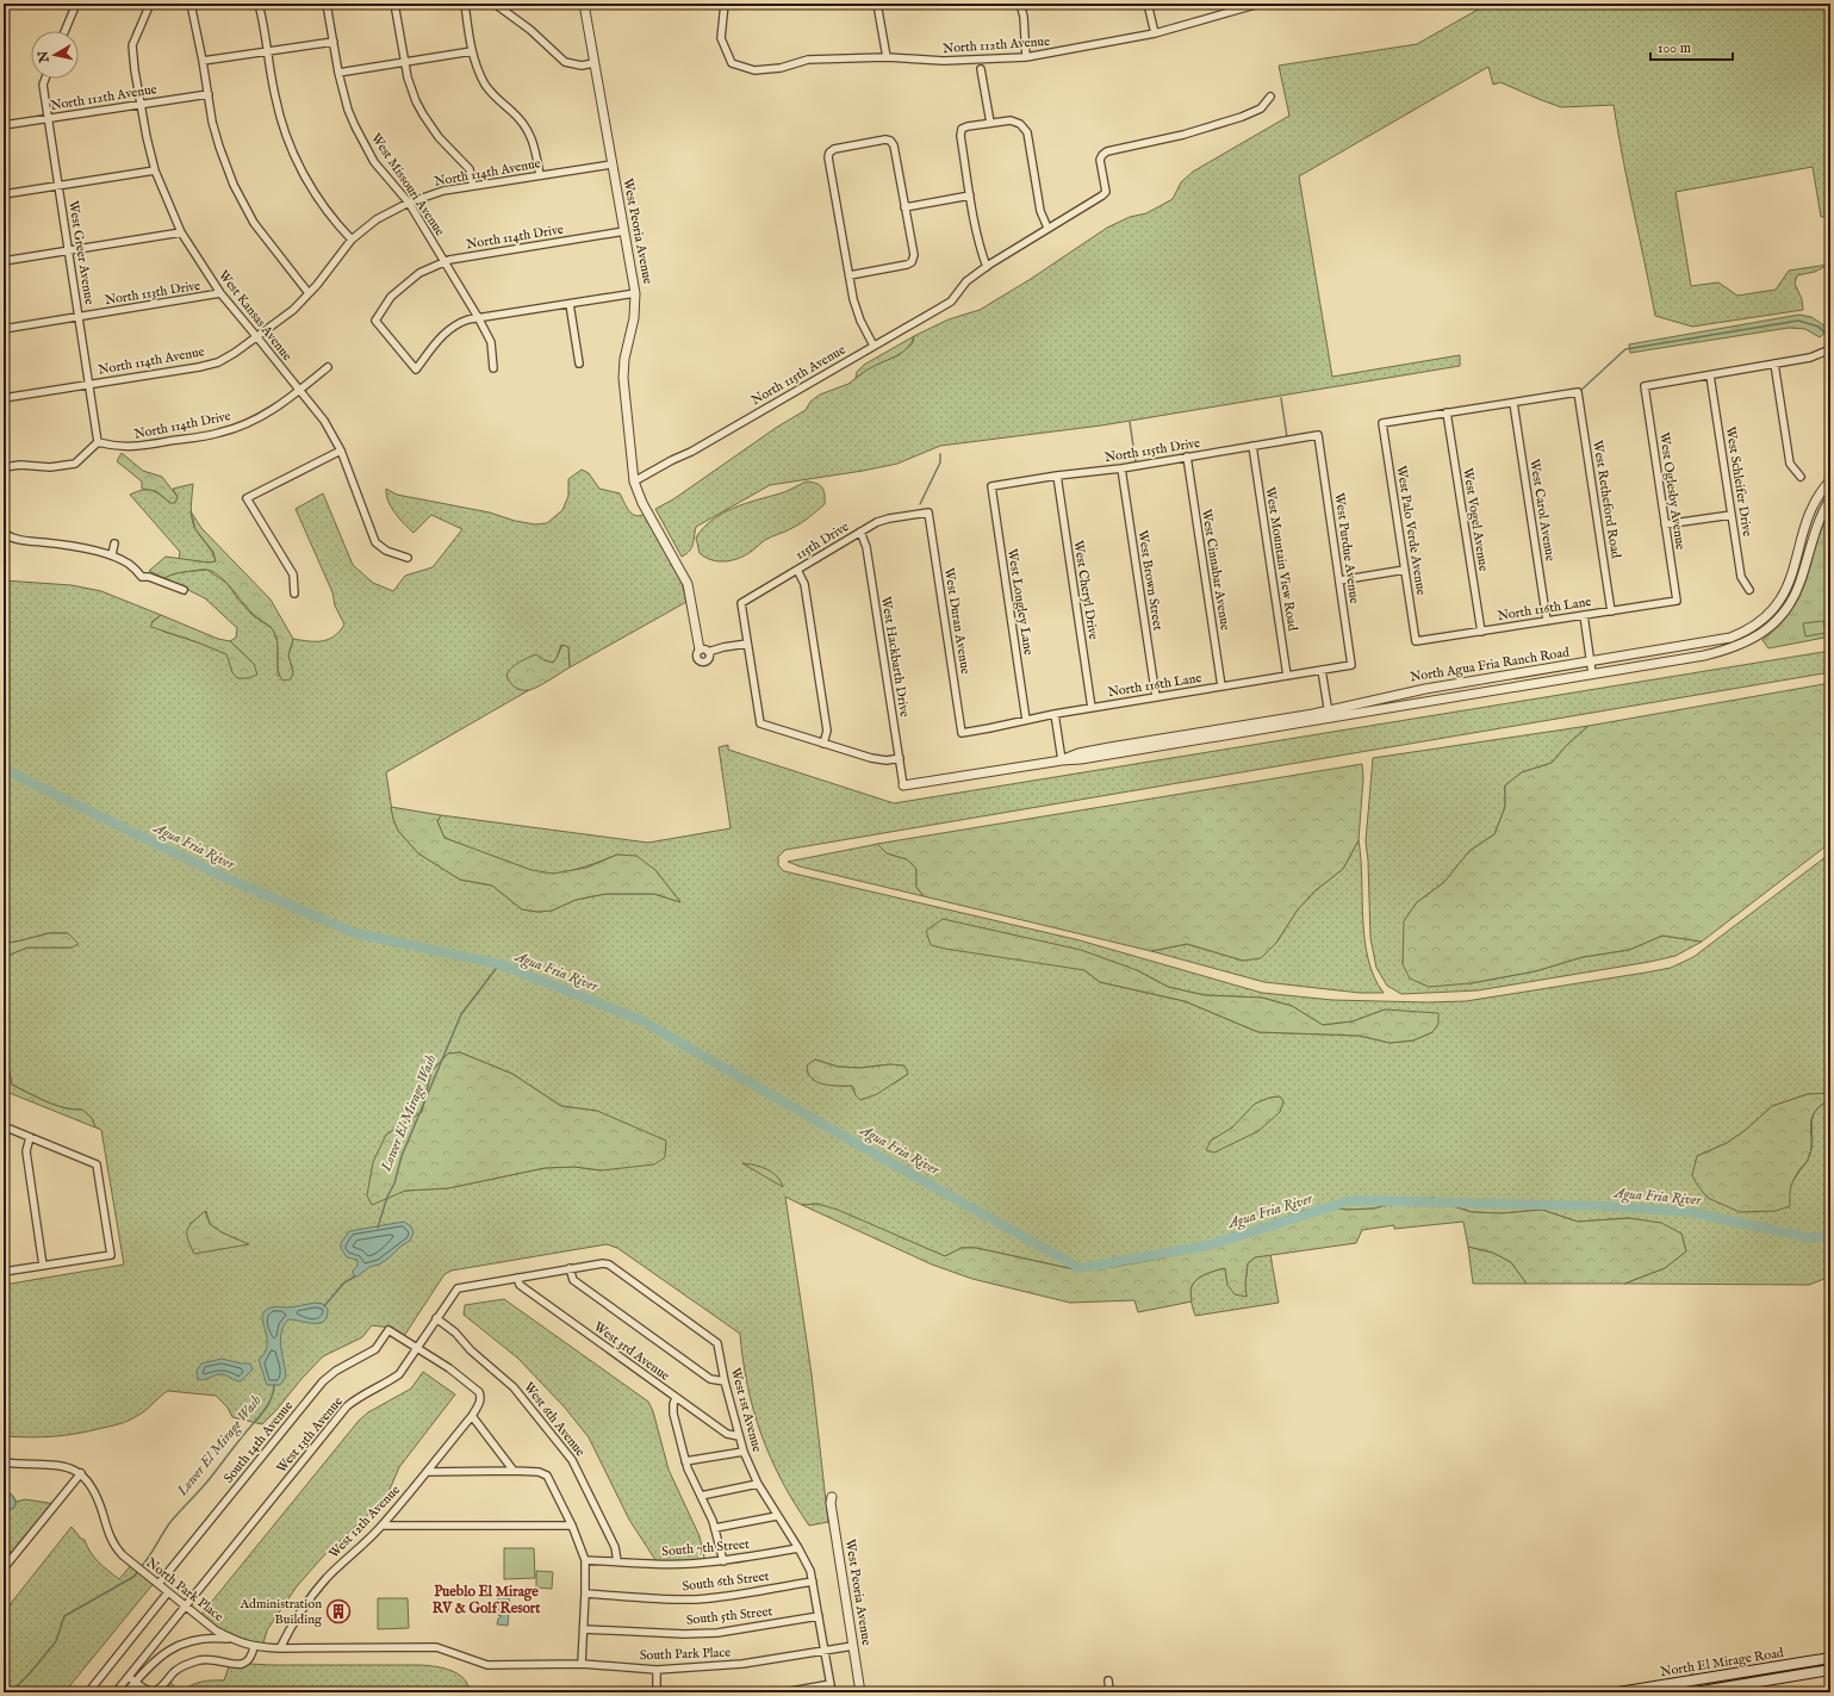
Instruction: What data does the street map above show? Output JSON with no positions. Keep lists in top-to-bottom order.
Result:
{
  "streets": {
    "main road": ["North El Mirage Road"],
    "street": [
      "North 112th Avenue",
      "North 114th Avenue",
      "West Missouri Avenue",
      "West Peoria Avenue",
      "North 114th Drive",
      "West Greer Avenue",
      "North 113th Drive",
      "West Kansas Avenue",
      "North 115th Avenue",
      "North 115th Drive",
      "West Schleifer Drive",
      "West Oglesby Avenue",
      "West Retheford Road",
      "West Carol Avenue",
      "West Vogel Avenue",
      "West Palo Verde Avenue",
      "115th Drive",
      "West Purdue Avenue",
      "West Mountain View Road",
      "West Cinnabar Avenue",
      "West Brown Street",
      "West Cheryl Drive",
      "West Longley Lane",
      "North 116th Lane",
      "West Duran Avenue",
      "West Hackbarth Drive",
      "North Agua Fria Ranch Road",
      "West 3rd Avenue",
      "West 1st Avenue",
      "West 6th Avenue",
      "West 13th Avenue",
      "South 14th Avenue",
      "West 12th Avenue",
      "South 7th Street",
      "South 6th Street",
      "North Park Place",
      "South 5th Street",
      "South Park Place"
    ]
  },
  "crossings": [
    ["North 112th Avenue", "West Greer Avenue"],
    ["North 112th Avenue", "West Kansas Avenue"],
    ["North 114th Avenue", "West Missouri Avenue"],
    ["North 114th Avenue", "West Peoria Avenue"],
    ["North 114th Avenue", "West Greer Avenue"],
    ["North 114th Avenue", "West Kansas Avenue"],
    ["West Missouri Avenue", "North 114th Drive"],
    ["West Peoria Avenue", "North 114th Drive"],
    ["West Peoria Avenue", "North 115th Avenue"],
    ["West Peoria Avenue", "South Park Place"],
    ["North 114th Drive", "West Greer Avenue"],
    ["North 114th Drive", "West Kansas Avenue"],
    ["West Greer Avenue", "North 113th Drive"],
    ["North 113th Drive", "West Kansas Avenue"],
    ["North 115th Drive", "West Purdue Avenue"],
    ["North 115th Drive", "West Mountain View Road"],
    ["North 115th Drive", "West Cinnabar Avenue"],
    ["North 115th Drive", "West Brown Street"],
    ["North 115th Drive", "West Cheryl Drive"],
    ["North 115th Drive", "West Longley Lane"],
    ["West Schleifer Drive", "West Oglesby Avenue"],
    ["West Oglesby Avenue", "North 116th Lane"],
    ["West Retheford Road", "West Carol Avenue"],
    ["West Retheford Road", "North 116th Lane"],
    ["West Carol Avenue", "North 116th Lane"],
    ["West Vogel Avenue", "West Palo Verde Avenue"],
    ["West Vogel Avenue", "North 116th Lane"],
    ["West Palo Verde Avenue", "North 116th Lane"],
    ["115th Drive", "West Duran Avenue"],
    ["115th Drive", "West Hackbarth Drive"],
    ["West Purdue Avenue", "North 116th Lane"],
    ["West Mountain View Road", "North 116th Lane"],
    ["West Cinnabar Avenue", "North 116th Lane"],
    ["West Brown Street", "North 116th Lane"],
    ["West Cheryl Drive", "North 116th Lane"],
    ["West Longley Lane", "North 116th Lane"],
    ["North 116th Lane", "West Duran Avenue"],
    ["West Hackbarth Drive", "North Agua Fria Ranch Road"],
    ["West 3rd Avenue", "West 1st Avenue"],
    ["West 3rd Avenue", "West 13th Avenue"],
    ["West 1st Avenue", "South 7th Street"],
    ["West 1st Avenue", "South 6th Street"],
    ["West 1st Avenue", "South 5th Street"],
    ["West 1st Avenue", "South Park Place"],
    ["West 6th Avenue", "West 13th Avenue"],
    ["West 6th Avenue", "South 7th Street"],
    ["West 13th Avenue", "West 12th Avenue"],
    ["West 13th Avenue", "North Park Place"],
    ["South 14th Avenue", "West 12th Avenue"],
    ["South 14th Avenue", "North Park Place"],
    ["West 12th Avenue", "North Park Place"],
    ["North Park Place", "South Park Place"]
  ],
  "districts": ["Pueblo El Mirage RV & Golf Resort"],
  "water": ["Agua Fria River", "Lower El Mirage Wash"],
  "places": {
    "building": ["Administration Building"]
  },
  "scale_bar": "100 m",
  "north": "left"
}
